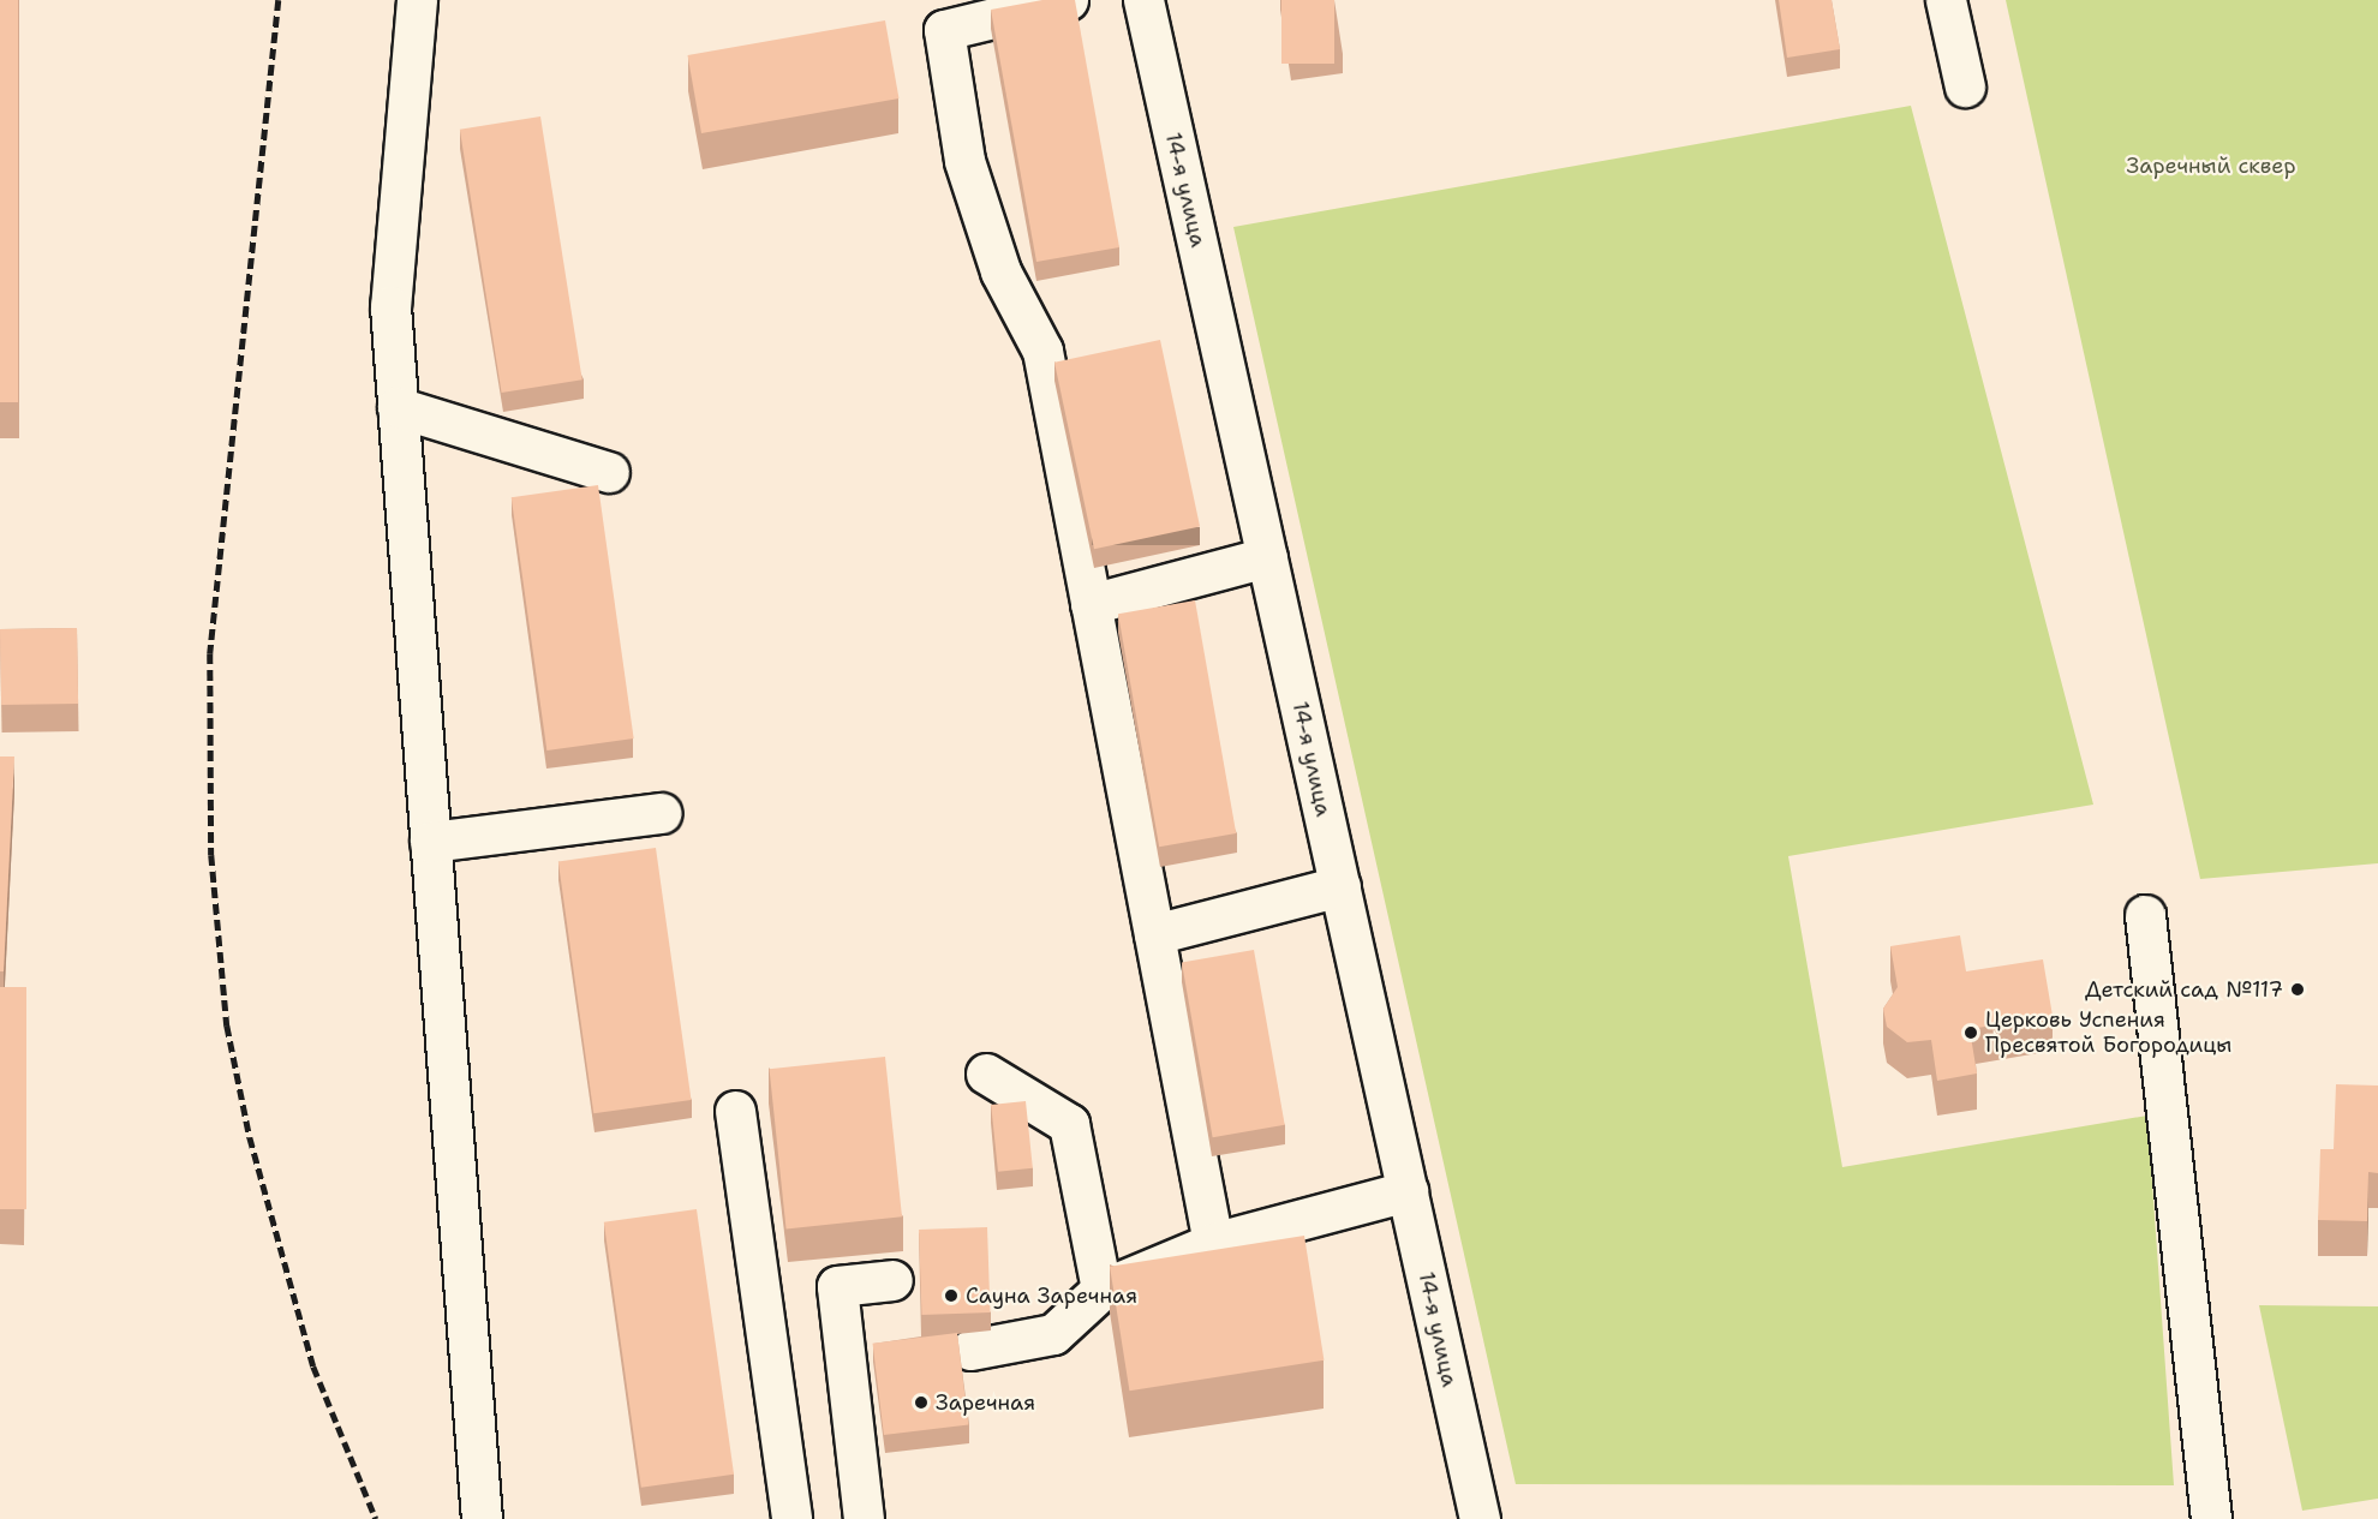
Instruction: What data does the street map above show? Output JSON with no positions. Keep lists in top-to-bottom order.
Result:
{
  "streets": {
    "street": ["14-я улица"]
  },
  "parks": ["Заречный сквер"],
  "places": [
    "Детский сад №117",
    "Церковь Успения Пресвятой Богородицы",
    "Сауна Заречная",
    "Заречная"
  ]
}
